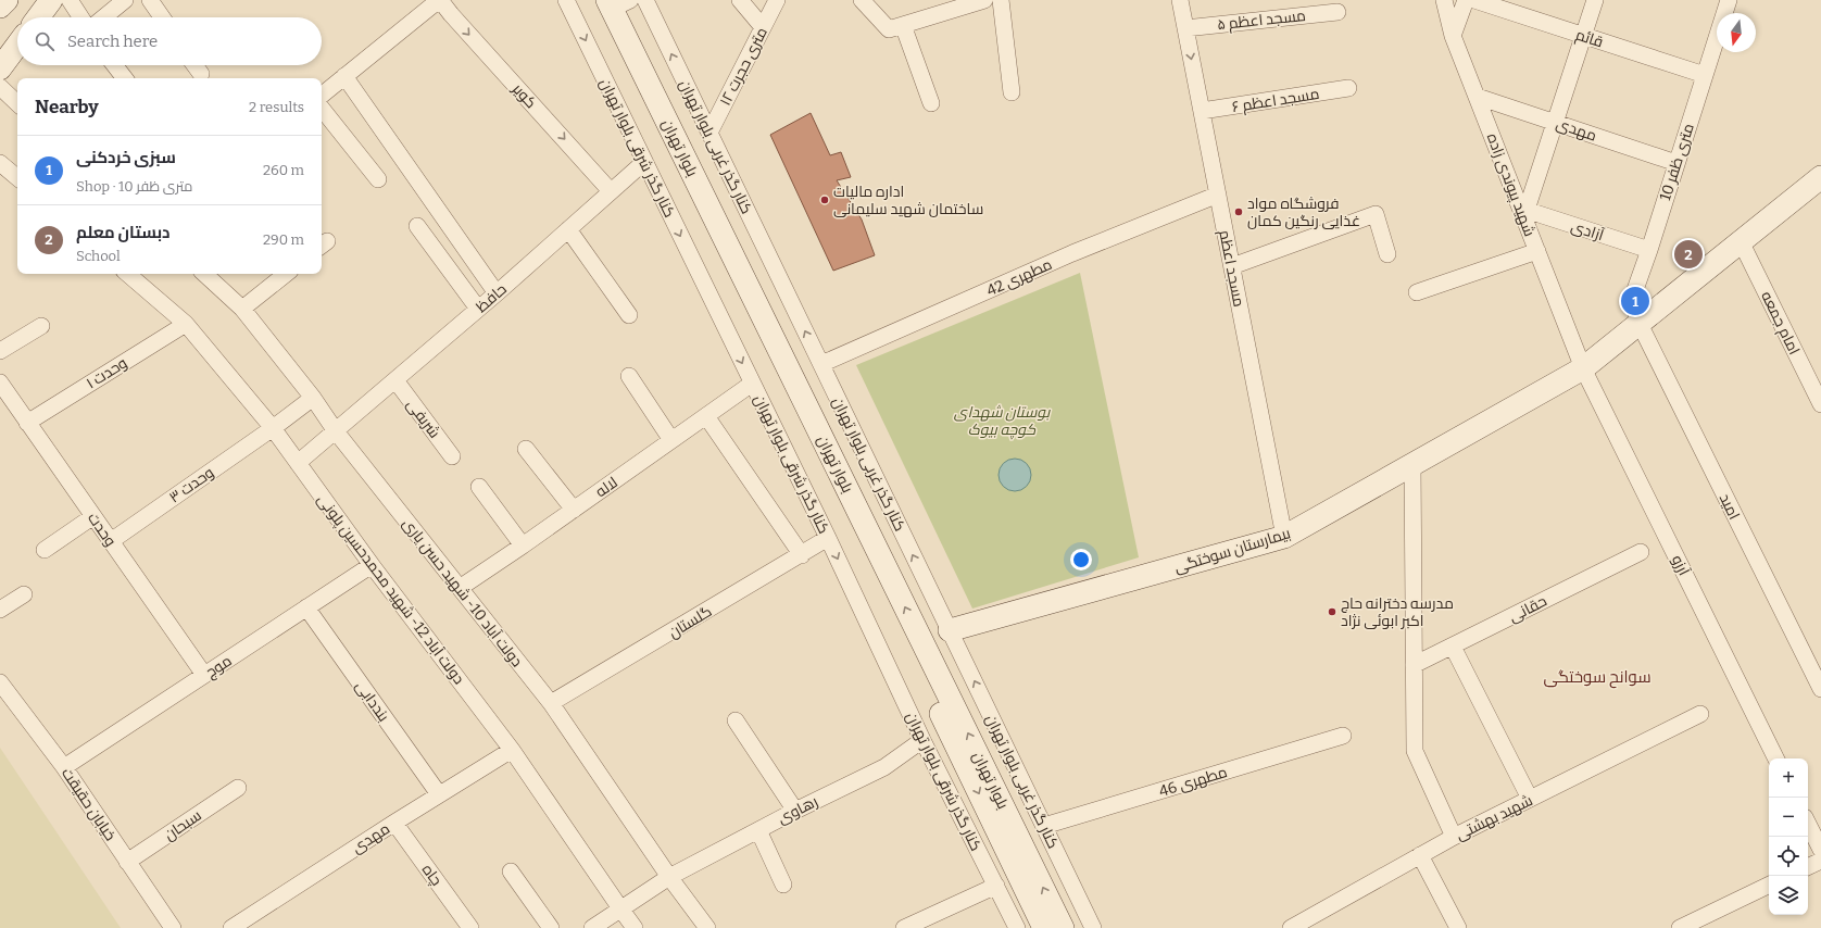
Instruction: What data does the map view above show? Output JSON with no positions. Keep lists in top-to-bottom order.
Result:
{
  "streets": {
    "main road": ["بلوار تهران", "بیمارستان سوختگی"],
    "street": [
      "مسجد اعظم ۵",
      "قائم",
      "۱۲ متری حجرت",
      "کویر",
      "مسجد اعظم ۶",
      "مهدی",
      "کنار گذر غربی بلوار تهران",
      "کنار گذر شرقی بلوار تهران",
      "10 متری ظفر",
      "شهید پیوندی زاده",
      "آزادی",
      "مسجد اعظم",
      "مطهری 42",
      "حافظ",
      "امام جمعه",
      "وحدت ۱",
      "شریفی",
      "وحدت ۳",
      "لاله",
      "امید",
      "وحدت",
      "آرزو",
      "دولت آباد 12- شهید محمدحسین پلونی",
      "دولت آباد 10- شهید حسن یاری",
      "حقانی",
      "گلستان",
      "موج",
      "بنددابی",
      "مطهری 46",
      "خیابان حقیقت",
      "رهاوی",
      "شهید بهشتی",
      "سبحان",
      "چاه"
    ]
  },
  "crossings": [
    ["مسجد اعظم ۵", "مسجد اعظم"],
    ["قائم", "10 متری ظفر"],
    ["۱۲ متری حجرت", "کنار گذر غربی بلوار تهران"],
    ["کویر", "حافظ"],
    ["مسجد اعظم ۶", "مسجد اعظم"],
    ["مهدی", "10 متری ظفر"],
    ["مهدی", "شهید پیوندی زاده"],
    ["مهدی", "دولت آباد 12- شهید محمدحسین پلونی"],
    ["مهدی", "بنددابی"],
    ["مهدی", "چاه"],
    ["کنار گذر غربی بلوار تهران", "مطهری 42"],
    ["کنار گذر غربی بلوار تهران", "بیمارستان سوختگی"],
    ["کنار گذر غربی بلوار تهران", "مطهری 46"],
    ["کنار گذر شرقی بلوار تهران", "حافظ"],
    ["کنار گذر شرقی بلوار تهران", "لاله"],
    ["کنار گذر شرقی بلوار تهران", "گلستان"],
    ["کنار گذر شرقی بلوار تهران", "رهاوی"],
    ["10 متری ظفر", "آزادی"],
    ["10 متری ظفر", "امید"],
    ["10 متری ظفر", "بیمارستان سوختگی"],
    ["شهید پیوندی زاده", "آزادی"],
    ["شهید پیوندی زاده", "بیمارستان سوختگی"],
    ["شهید پیوندی زاده", "آرزو"],
    ["مسجد اعظم", "مطهری 42"],
    ["مسجد اعظم", "بیمارستان سوختگی"],
    ["حافظ", "شریفی"],
    ["حافظ", "دولت آباد 12- شهید محمدحسین پلونی"],
    ["حافظ", "دولت آباد 10- شهید حسن یاری"],
    ["امام جمعه", "بیمارستان سوختگی"],
    ["وحدت ۱", "وحدت"],
    ["وحدت ۱", "دولت آباد 12- شهید محمدحسین پلونی"],
    ["وحدت ۳", "وحدت"],
    ["وحدت ۳", "دولت آباد 12- شهید محمدحسین پلونی"],
    ["وحدت ۳", "دولت آباد 10- شهید حسن یاری"],
    ["لاله", "دولت آباد 10- شهید حسن یاری"],
    ["امید", "بیمارستان سوختگی"],
    ["وحدت", "موج"],
    ["بیمارستان سوختگی", "آرزو"],
    ["دولت آباد 12- شهید محمدحسین پلونی", "موج"],
    ["دولت آباد 12- شهید محمدحسین پلونی", "رهاوی"],
    ["دولت آباد 10- شهید حسن یاری", "گلستان"],
    ["دولت آباد 10- شهید حسن یاری", "رهاوی"],
    ["موج", "بنددابی"],
    ["موج", "خیابان حقیقت"],
    ["خیابان حقیقت", "سبحان"]
  ],
  "one_way": ["کنار گذر غربی بلوار تهران", "کنار گذر شرقی بلوار تهران"],
  "districts": ["سوانح سوختگی"],
  "parks": ["بوستان شهدای کوچه بیوک"],
  "places": ["اداره مالیات ساختمان شهید سلیمانی", "فروشگاه مواد غذایی رنگین کمان", "مدرسه دخترانه حاج اکبر ابوئی نژاد"],
  "north": "bottom",
  "page": {
    "search": "Search here",
    "heading": ["Nearby", "2 results"],
    "list": [
      {
        "mark": "1",
        "name": "سبزی خردکنی",
        "note": "Shop · 10 متری ظفر",
        "value": "260 m"
      },
      {
        "mark": "2",
        "name": "دبستان معلم",
        "note": "School",
        "value": "290 m"
      }
    ],
    "pins": ["2", "1"],
    "map_buttons": ["+", "−"]
  }
}
